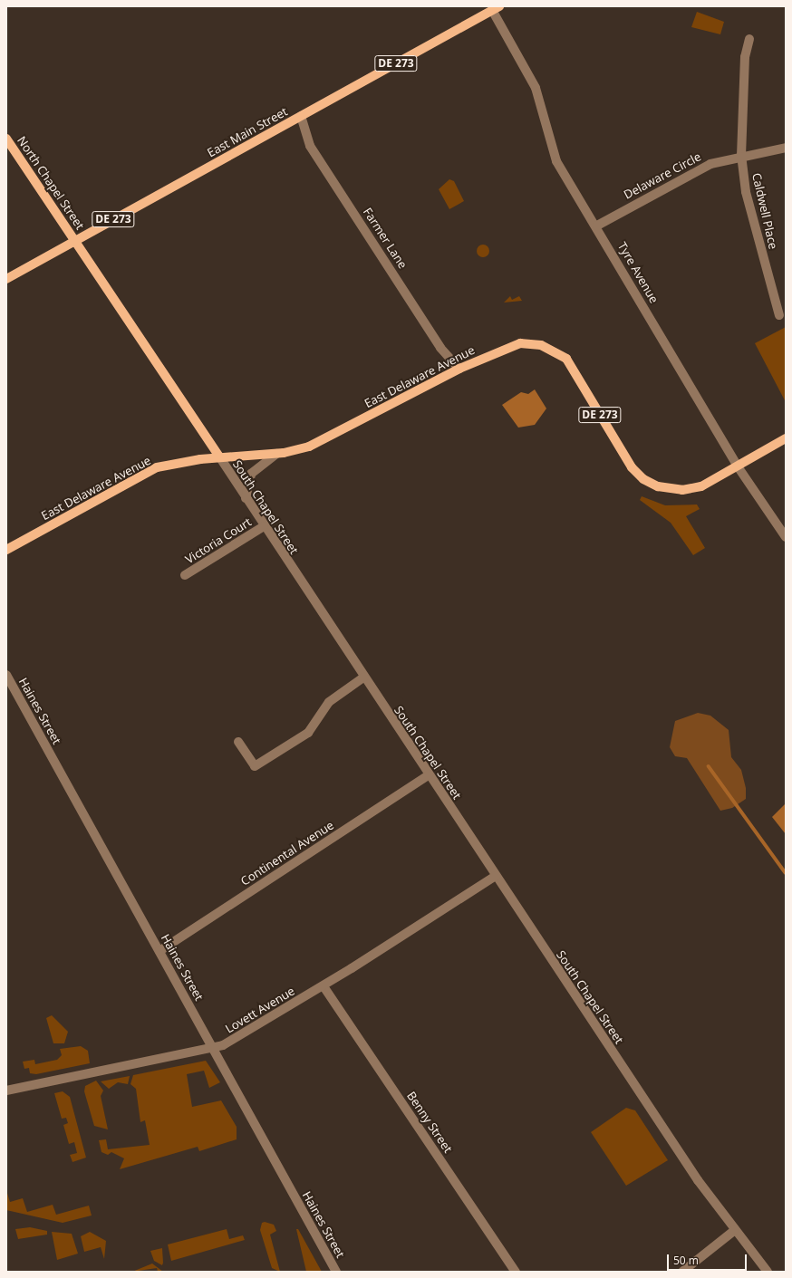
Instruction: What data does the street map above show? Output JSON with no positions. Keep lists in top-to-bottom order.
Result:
{
  "streets": {
    "main road": [
      "DE 273",
      "East Main Street",
      "North Chapel Street",
      "East Delaware Avenue",
      "South Chapel Street"
    ],
    "street": [
      "Delaware Circle",
      "Caldwell Place",
      "Farmer Lane",
      "Tyre Avenue",
      "Victoria Court",
      "Haines Street",
      "Continental Avenue",
      "Lovett Avenue",
      "Benny Street"
    ]
  },
  "crossings": [
    ["East Main Street", "North Chapel Street"],
    ["East Main Street", "Farmer Lane"],
    ["East Main Street", "Tyre Avenue"],
    ["East Main Street", "South Chapel Street"],
    ["Delaware Circle", "Caldwell Place"],
    ["Delaware Circle", "Tyre Avenue"],
    ["North Chapel Street", "South Chapel Street"],
    ["Farmer Lane", "East Delaware Avenue"],
    ["Tyre Avenue", "East Delaware Avenue"],
    ["East Delaware Avenue", "South Chapel Street"],
    ["South Chapel Street", "Victoria Court"],
    ["South Chapel Street", "Continental Avenue"],
    ["South Chapel Street", "Lovett Avenue"],
    ["Haines Street", "Continental Avenue"],
    ["Haines Street", "Lovett Avenue"],
    ["Lovett Avenue", "Benny Street"]
  ],
  "scale_bar": "50 m"
}
